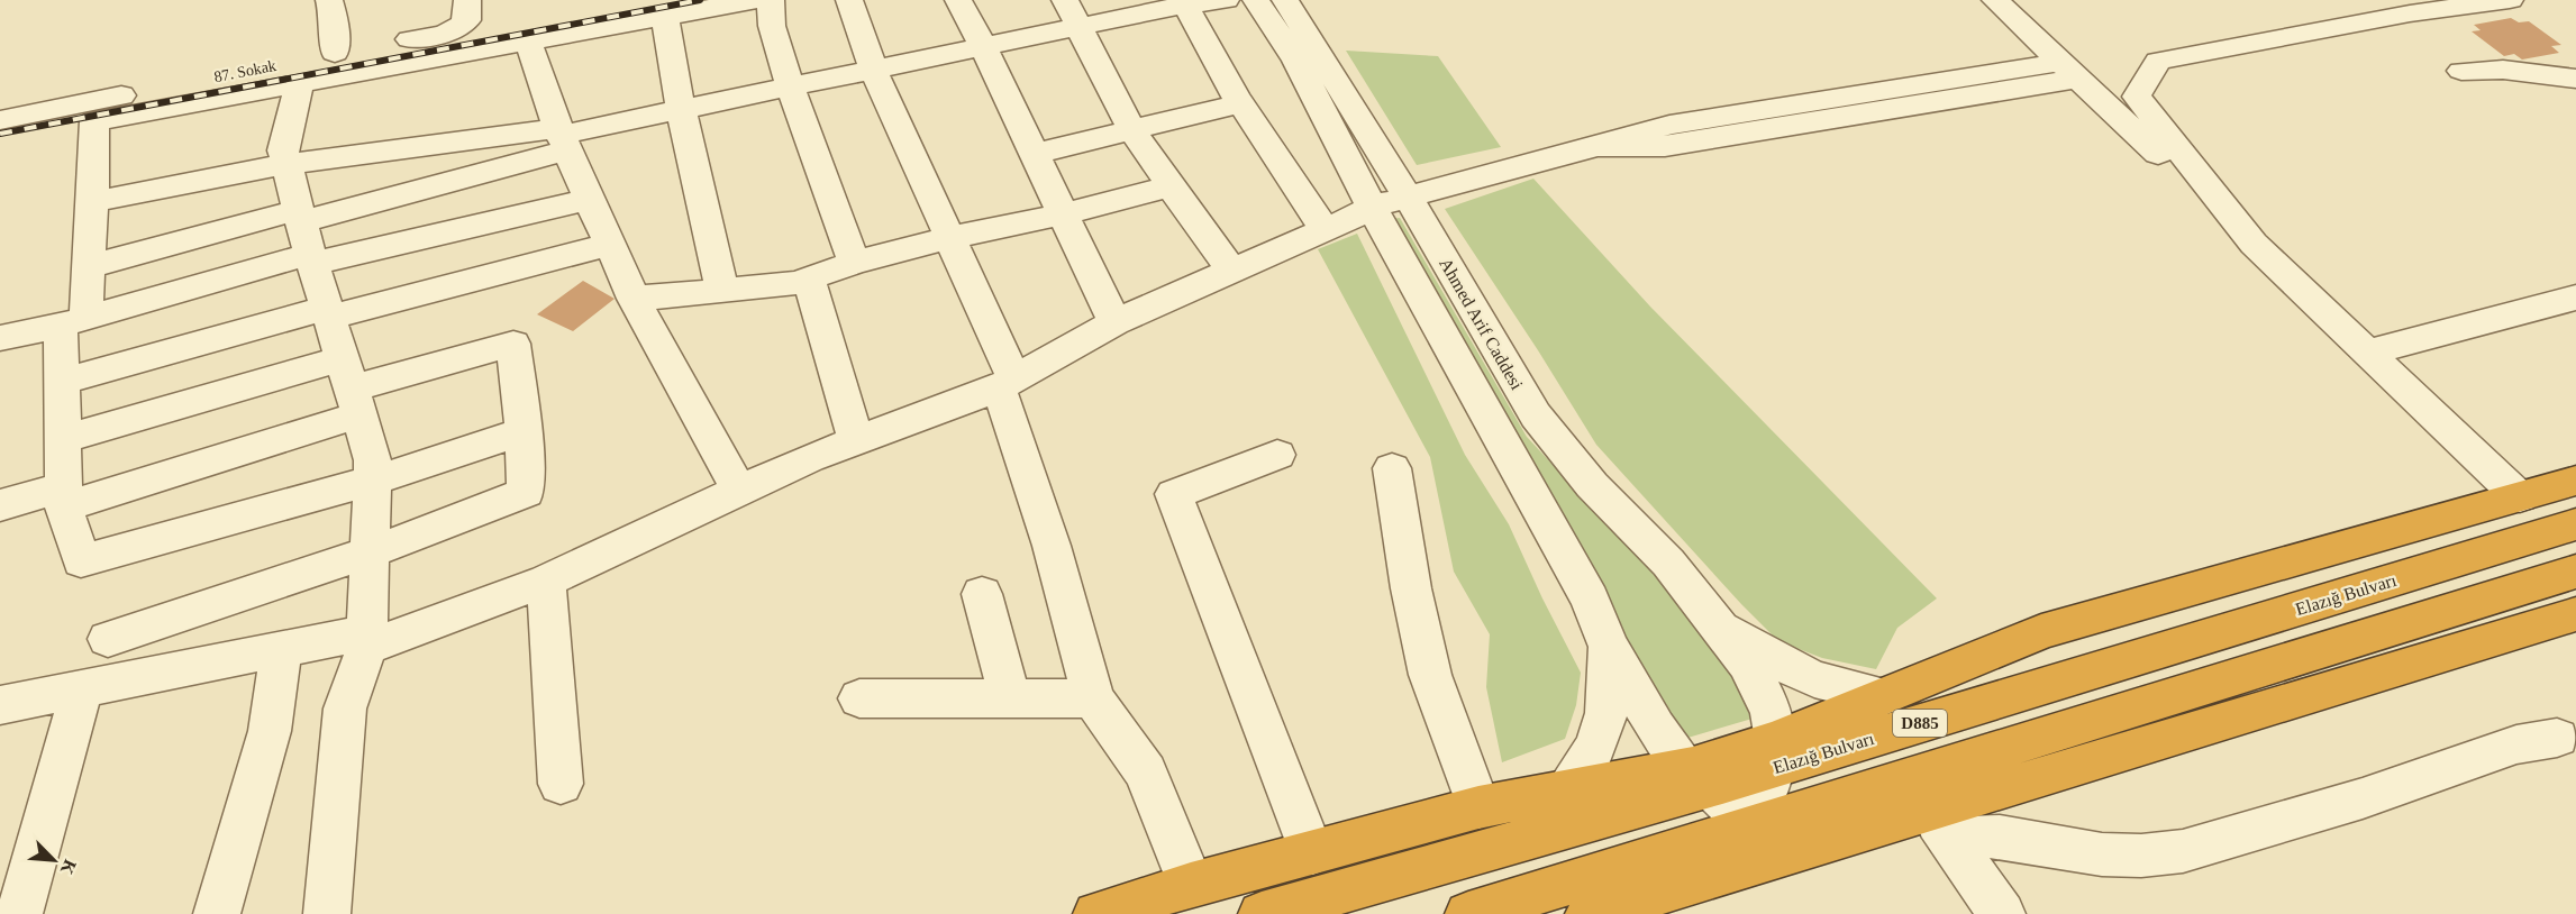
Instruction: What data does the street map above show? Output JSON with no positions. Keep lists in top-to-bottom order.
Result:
{
  "streets": {
    "highway": ["Elazığ Bulvarı", "D885"],
    "street": ["87. Sokak", "Ahmed Arif Caddesi"]
  },
  "crossings": [
    ["Ahmed Arif Caddesi", "Elazığ Bulvarı"],
    ["Ahmed Arif Caddesi", "D885"]
  ],
  "north": "bottom right"
}
